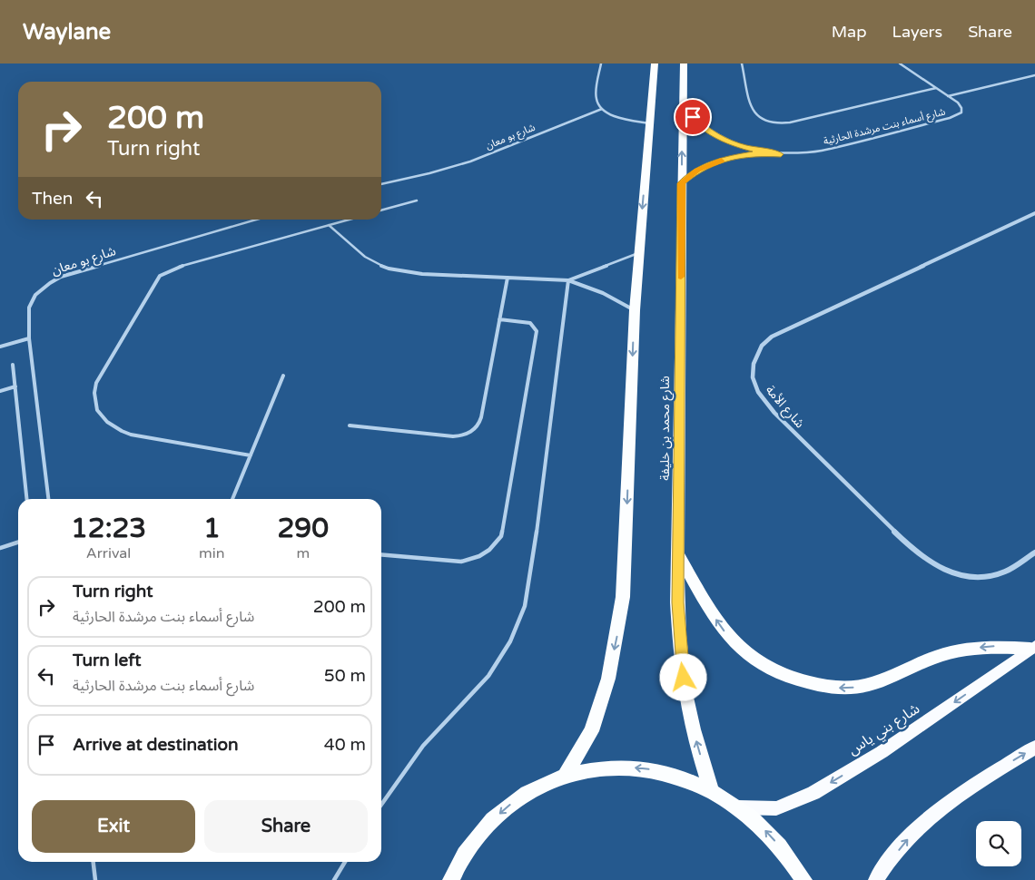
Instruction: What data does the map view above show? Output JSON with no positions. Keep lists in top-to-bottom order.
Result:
{
  "streets": {
    "highway": ["شارع محمد بن خليفة"],
    "main road": ["شارع بني ياس"],
    "street": ["شارع الأمة"],
    "lane": ["شارع أسماء بنت مرشدة الحارثية", "شارع بو معان"]
  },
  "crossings": [
    ["شارع أسماء بنت مرشدة الحارثية", "شارع محمد بن خليفة"]
  ],
  "page": {
    "header": "Waylane",
    "nav": ["Map", "Layers", "Share"],
    "turn": ["200 m", "Turn right"],
    "then": "Then",
    "eta": [
      "12:23",
      "Arrival",
      "1",
      "min",
      "290",
      "m"
    ],
    "list": [
      {
        "name": "Turn right",
        "note": "شارع أسماء بنت مرشدة الحارثية",
        "value": "200 m"
      },
      {
        "name": "Turn left",
        "note": "شارع أسماء بنت مرشدة الحارثية",
        "value": "50 m"
      },
      {
        "name": "Arrive at destination",
        "value": "40 m"
      }
    ],
    "buttons": ["Exit", "Share"]
  }
}
